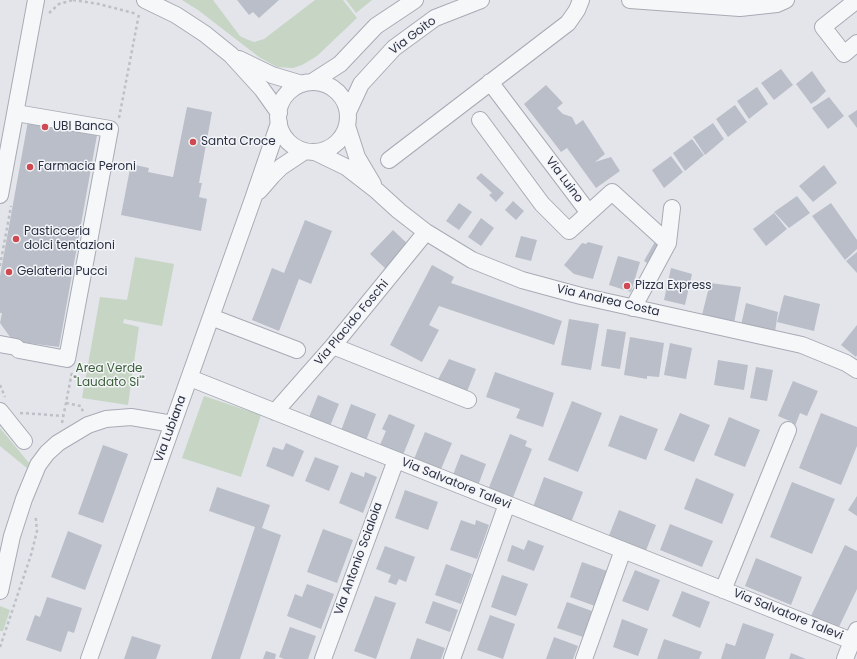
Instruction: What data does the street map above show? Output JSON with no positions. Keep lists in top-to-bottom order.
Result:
{
  "streets": {
    "street": [
      "Via Goito",
      "Via Luino",
      "Via Andrea Costa",
      "Via Placido Foschi",
      "Via Lubiana",
      "Via Salvatore Talevi",
      "Via Antonio Scialoia"
    ]
  },
  "crossings": [
    ["Via Goito", "Via Andrea Costa"],
    ["Via Goito", "Via Lubiana"],
    ["Via Andrea Costa", "Via Placido Foschi"],
    ["Via Andrea Costa", "Via Lubiana"],
    ["Via Placido Foschi", "Via Salvatore Talevi"],
    ["Via Lubiana", "Via Salvatore Talevi"],
    ["Via Salvatore Talevi", "Via Antonio Scialoia"]
  ],
  "parks": ["Area Verde \"Laudato Si'\""],
  "places": [
    "UBI Banca",
    "Santa Croce",
    "Farmacia Peroni",
    "Pasticceria dolci tentazioni",
    "Gelateria Pucci",
    "Pizza Express"
  ]
}
